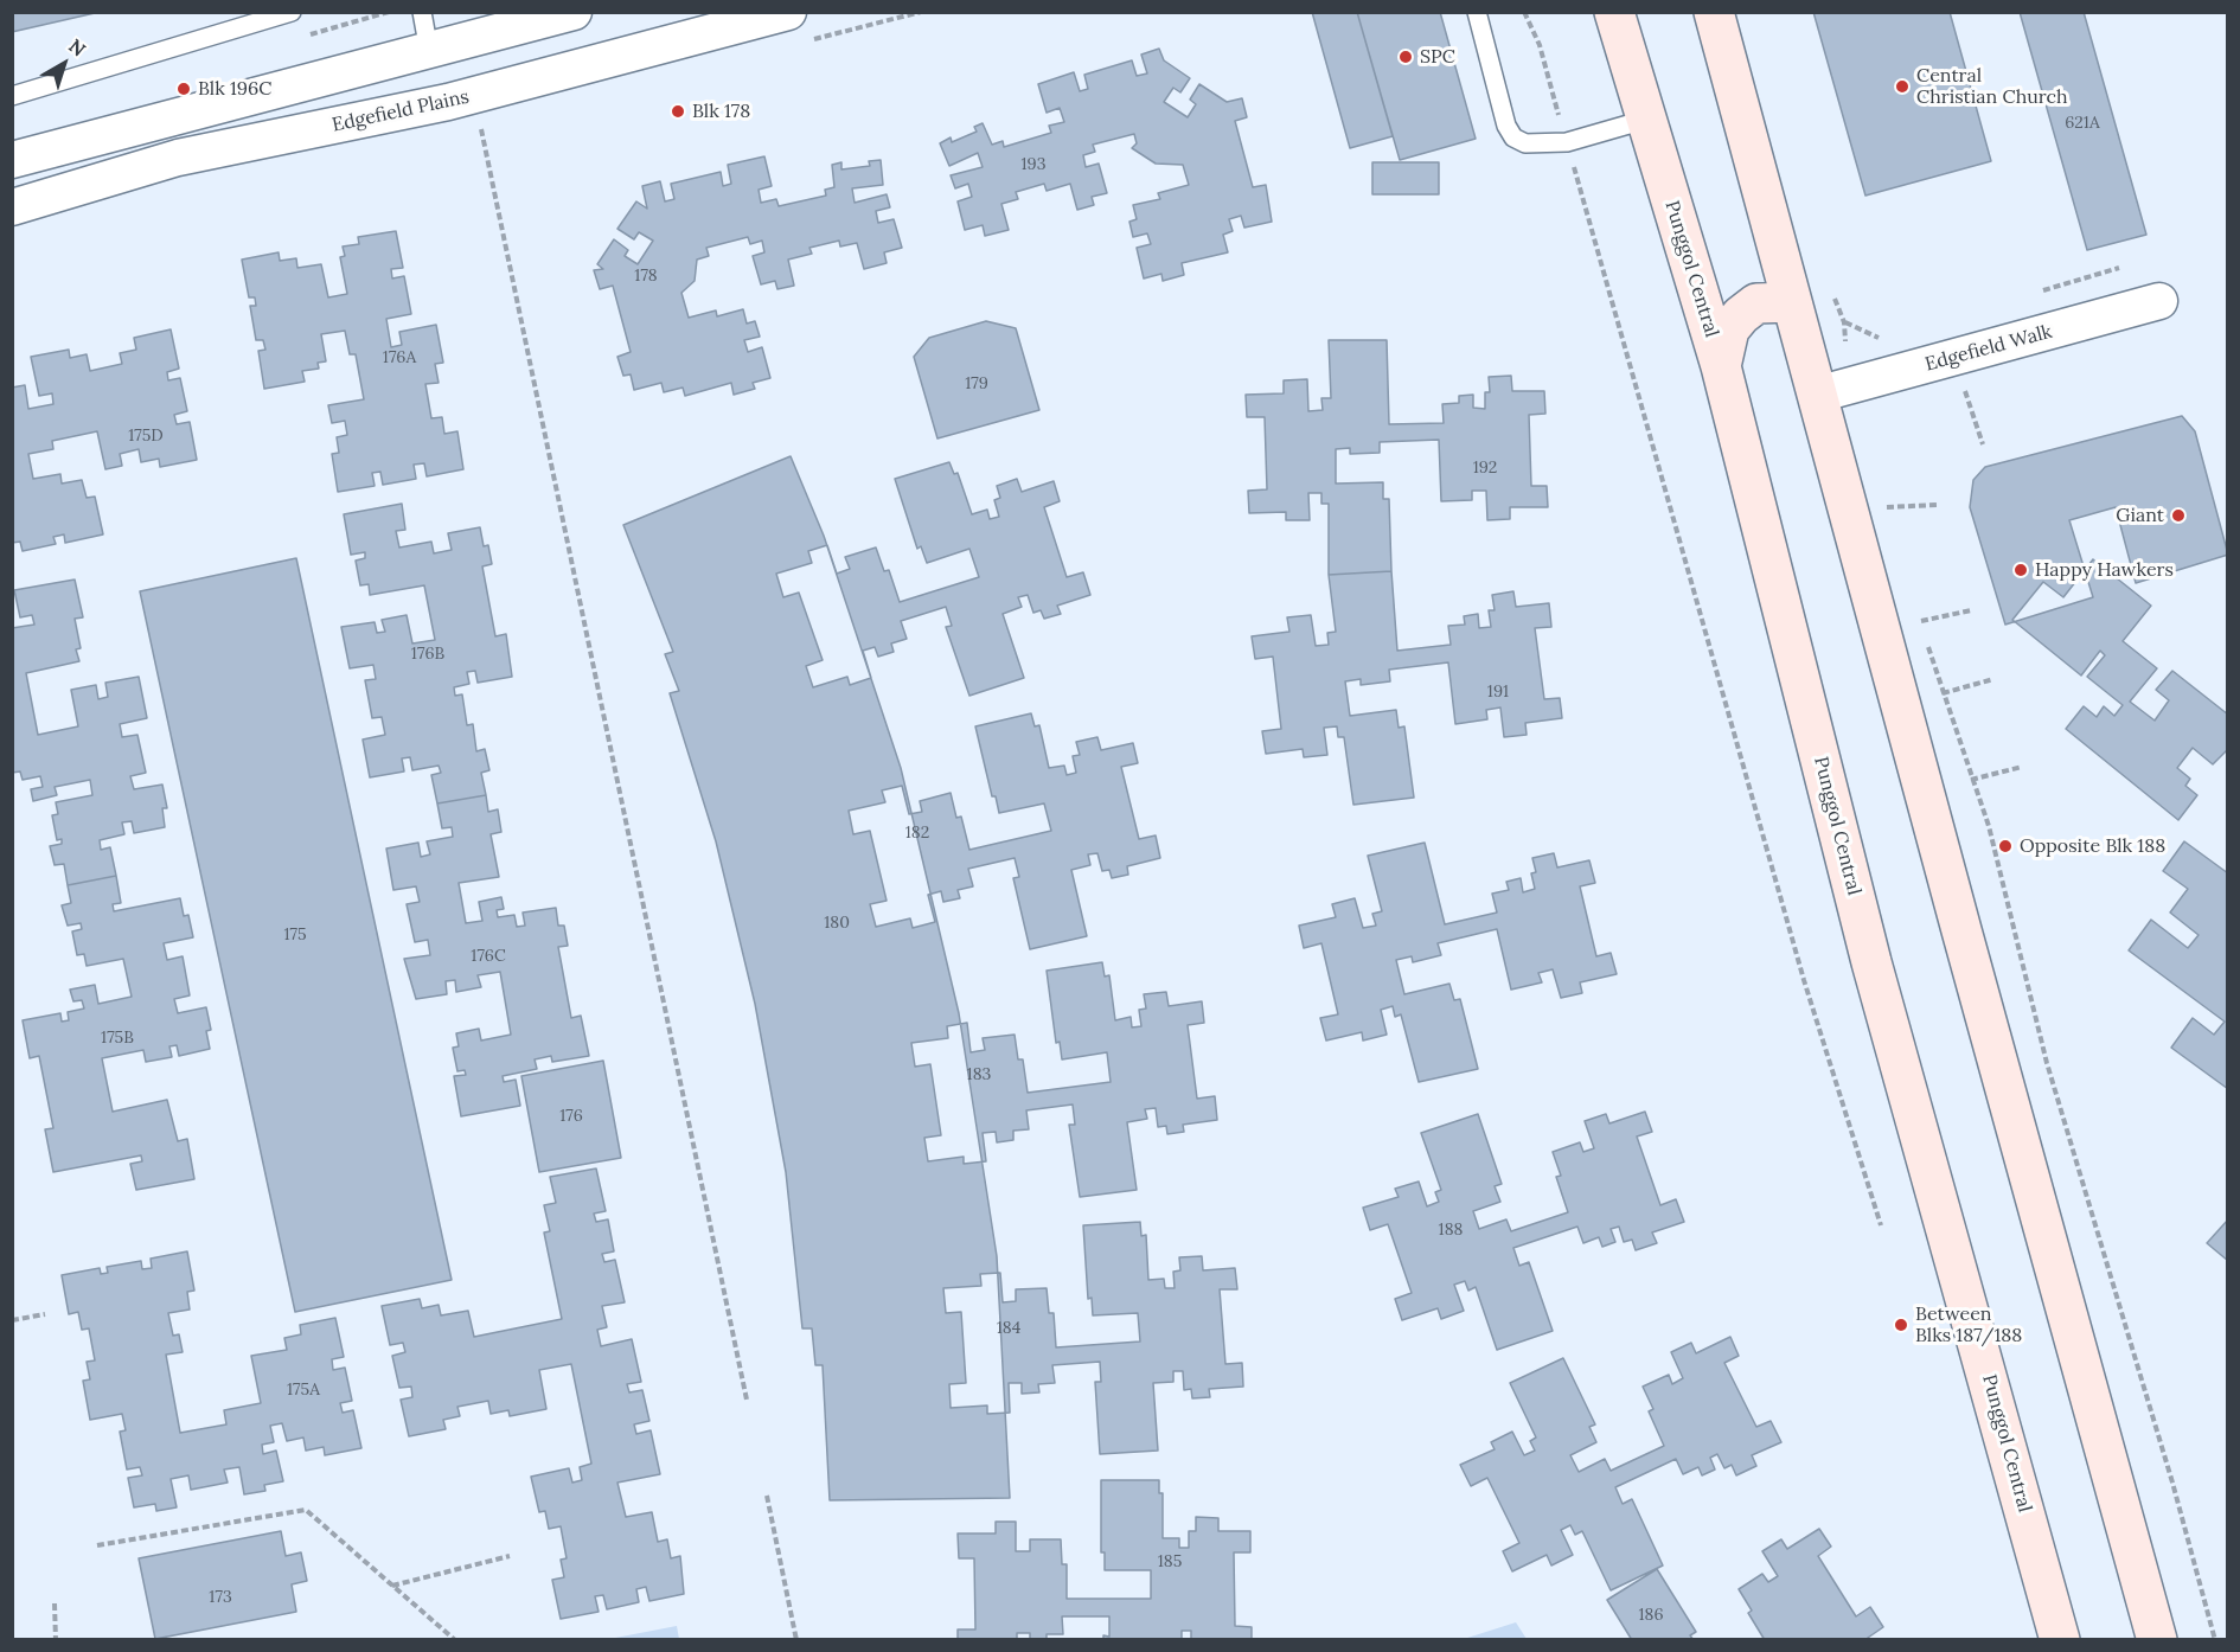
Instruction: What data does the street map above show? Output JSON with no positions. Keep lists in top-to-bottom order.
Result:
{
  "streets": {
    "main road": ["Punggol Central"],
    "street": ["Edgefield Plains", "Edgefield Walk"]
  },
  "places": [
    "SPC",
    "Central Christian Church",
    "Blk 196C",
    "Blk 178",
    "Giant",
    "Happy Hawkers",
    "Opposite Blk 188",
    "Between Blks 187/188"
  ],
  "house_numbers": [
    "621A",
    "193",
    "178",
    "176A",
    "179",
    "175D",
    "192",
    "176B",
    "191",
    "182",
    "180",
    "175",
    "176C",
    "175B",
    "183",
    "176",
    "188",
    "184",
    "175A",
    "185",
    "173",
    "186"
  ],
  "north": "top right"
}
